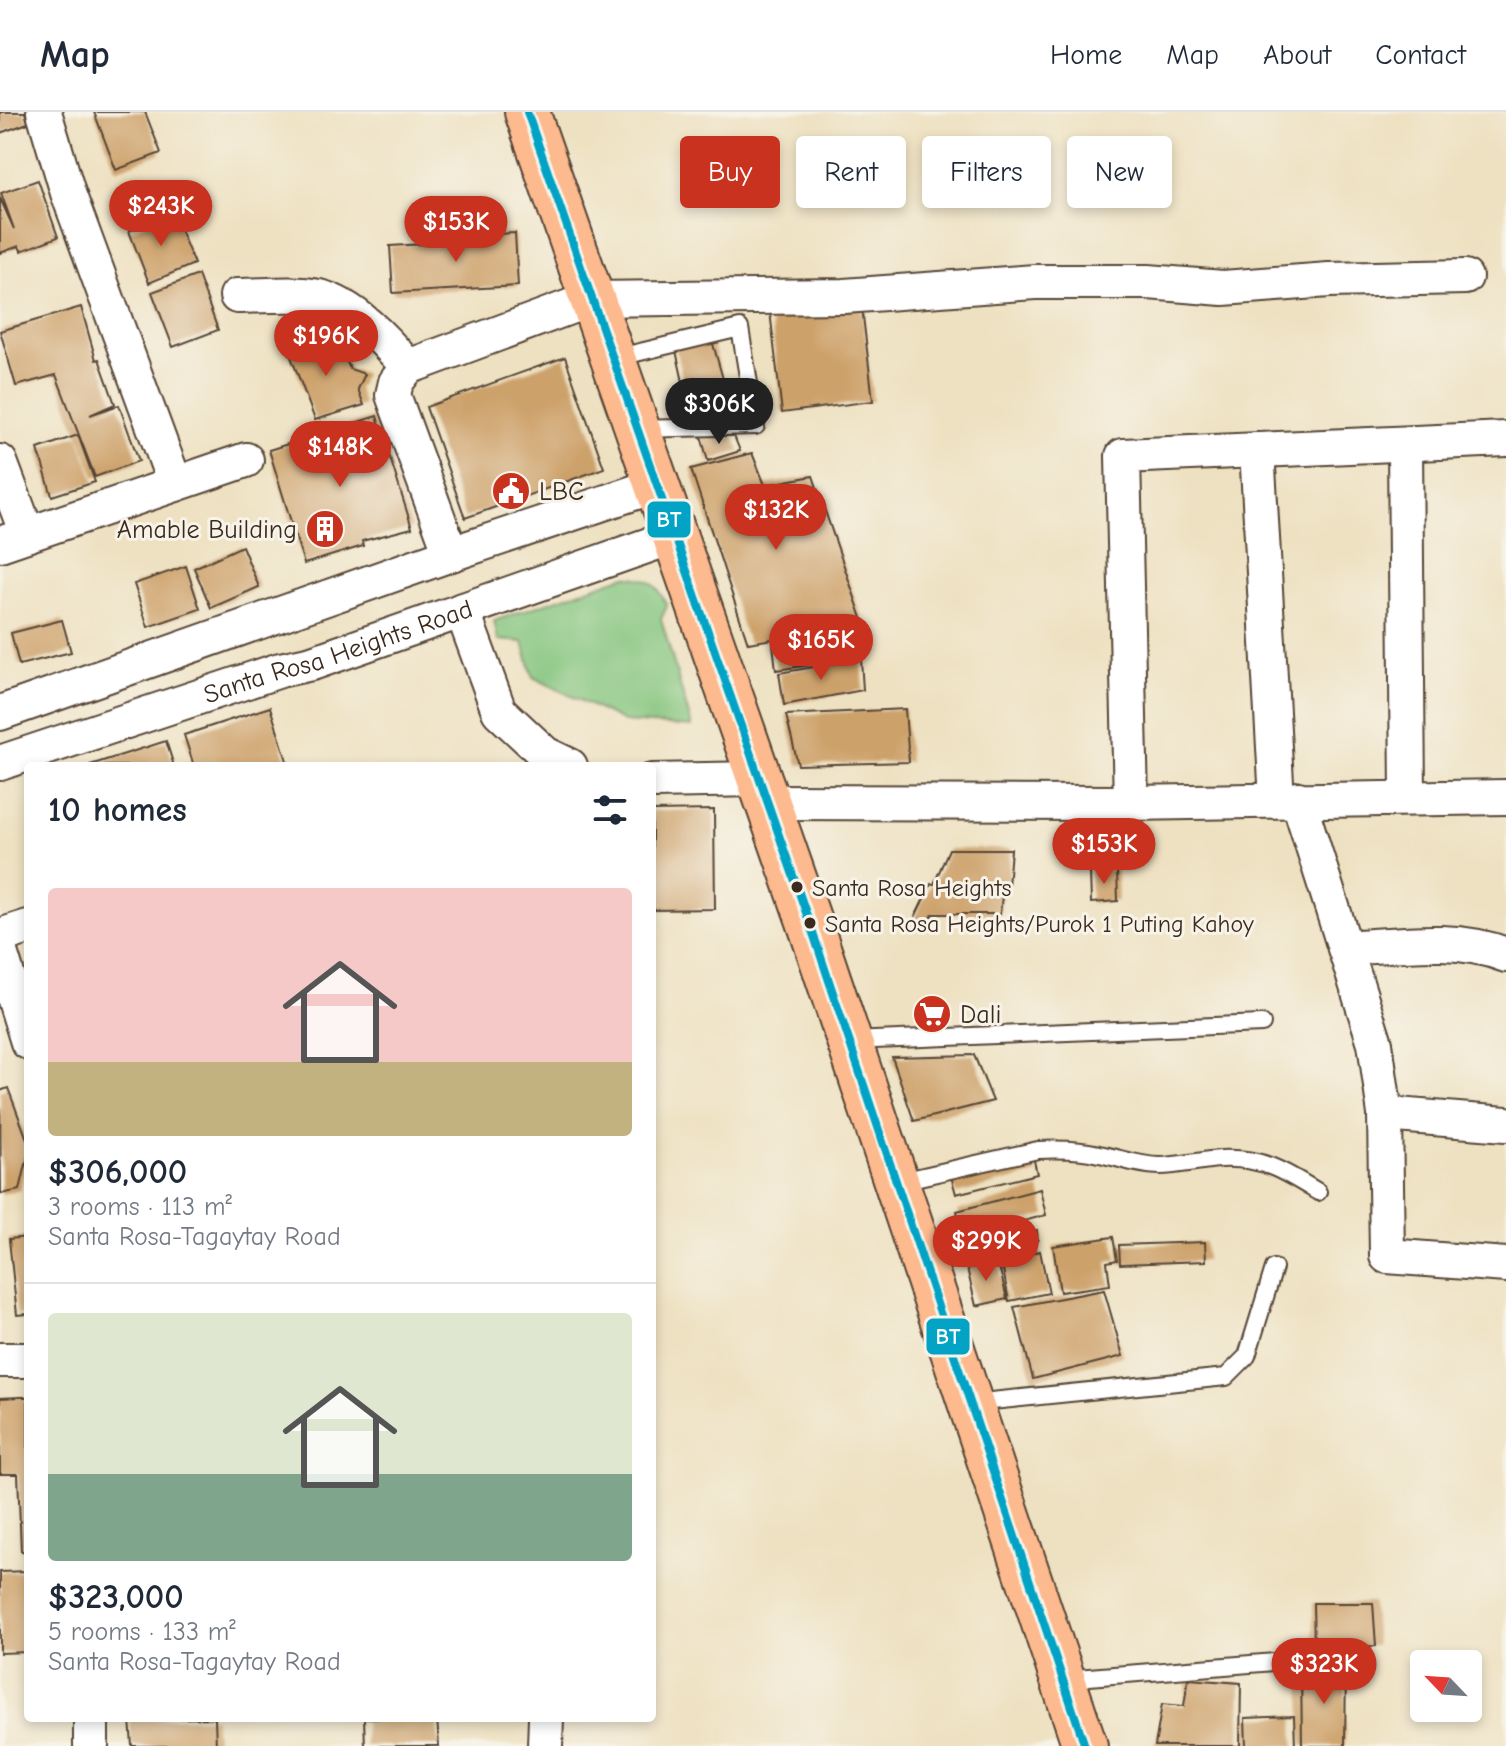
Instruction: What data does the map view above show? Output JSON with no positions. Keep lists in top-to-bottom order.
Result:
{
  "streets": {
    "street": ["Santa Rosa Heights Road"]
  },
  "places": {
    "public building": ["LBC"],
    "building": ["Amable Building"],
    "other": ["Santa Rosa Heights", "Santa Rosa Heights/Purok 1 Puting Kahoy"],
    "supermarket": ["Dali"]
  },
  "lines": ["transit line BT"],
  "north": "top left",
  "page": {
    "header": "Map",
    "nav": [
      "Home",
      "Map",
      "About",
      "Contact"
    ],
    "chip": [
      "Buy",
      "Rent",
      "Filters",
      "New"
    ],
    "price": [
      "$243K",
      "$153K",
      "$196K",
      "$306K",
      "$148K",
      "$132K",
      "$165K",
      "$153K",
      "$299K",
      "$323K"
    ],
    "heading": "10 homes",
    "list": [
      {
        "name": "$306,000",
        "note": "3 rooms · 113 m² · Santa Rosa-Tagaytay Road"
      },
      {
        "name": "$323,000",
        "note": "5 rooms · 133 m² · Santa Rosa-Tagaytay Road"
      }
    ]
  }
}
